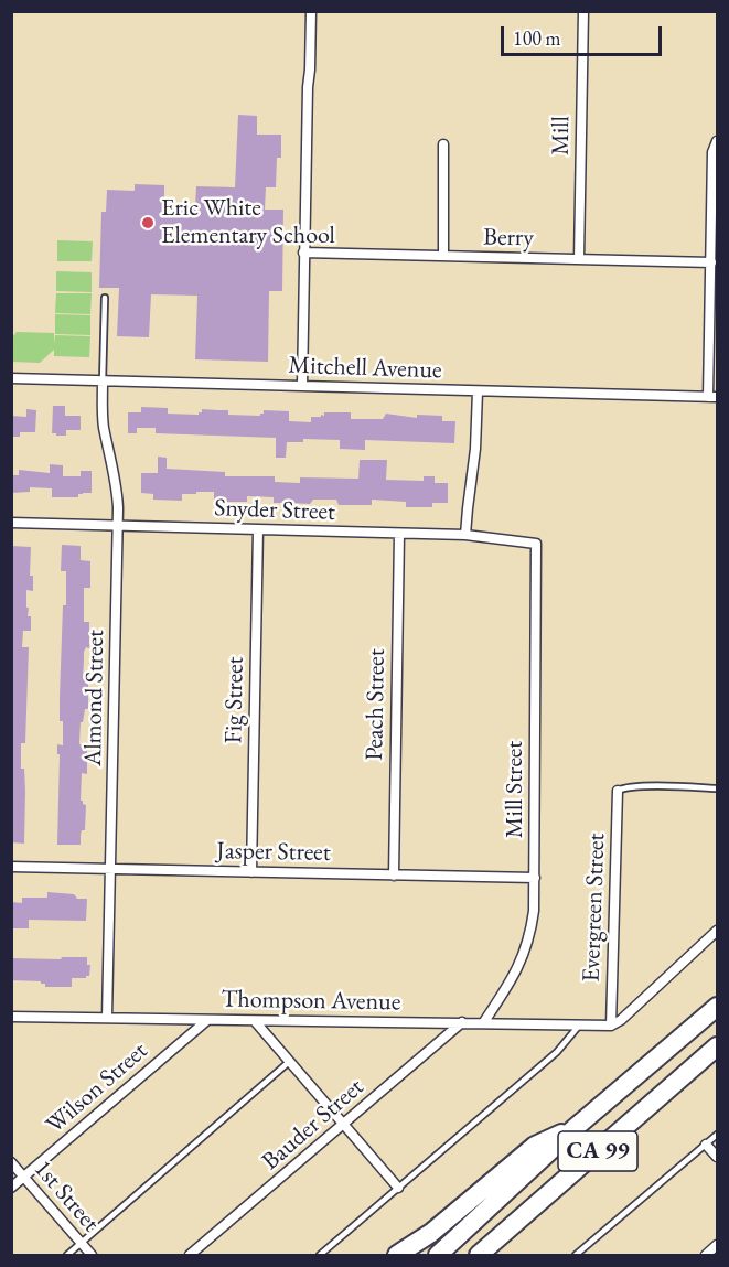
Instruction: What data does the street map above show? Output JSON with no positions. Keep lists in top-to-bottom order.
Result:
{
  "streets": {
    "highway": ["CA 99"],
    "street": [
      "Mill",
      "Berry",
      "Mitchell Avenue",
      "Snyder Street",
      "Almond Street",
      "Fig Street",
      "Peach Street",
      "Mill Street",
      "Jasper Street",
      "Evergreen Street",
      "Thompson Avenue",
      "Wilson Street",
      "Bauder Street",
      "1st Street"
    ]
  },
  "crossings": [
    ["Mill", "Berry"],
    ["Mitchell Avenue", "Almond Street"],
    ["Snyder Street", "Almond Street"],
    ["Snyder Street", "Fig Street"],
    ["Snyder Street", "Peach Street"],
    ["Snyder Street", "Mill Street"],
    ["Almond Street", "Jasper Street"],
    ["Almond Street", "Thompson Avenue"],
    ["Fig Street", "Jasper Street"],
    ["Peach Street", "Jasper Street"],
    ["Mill Street", "Jasper Street"],
    ["Mill Street", "Thompson Avenue"],
    ["Evergreen Street", "Thompson Avenue"],
    ["Thompson Avenue", "Wilson Street"],
    ["Thompson Avenue", "Bauder Street"],
    ["Wilson Street", "1st Street"]
  ],
  "places": ["Eric White Elementary School"],
  "scale_bar": "100 m"
}
